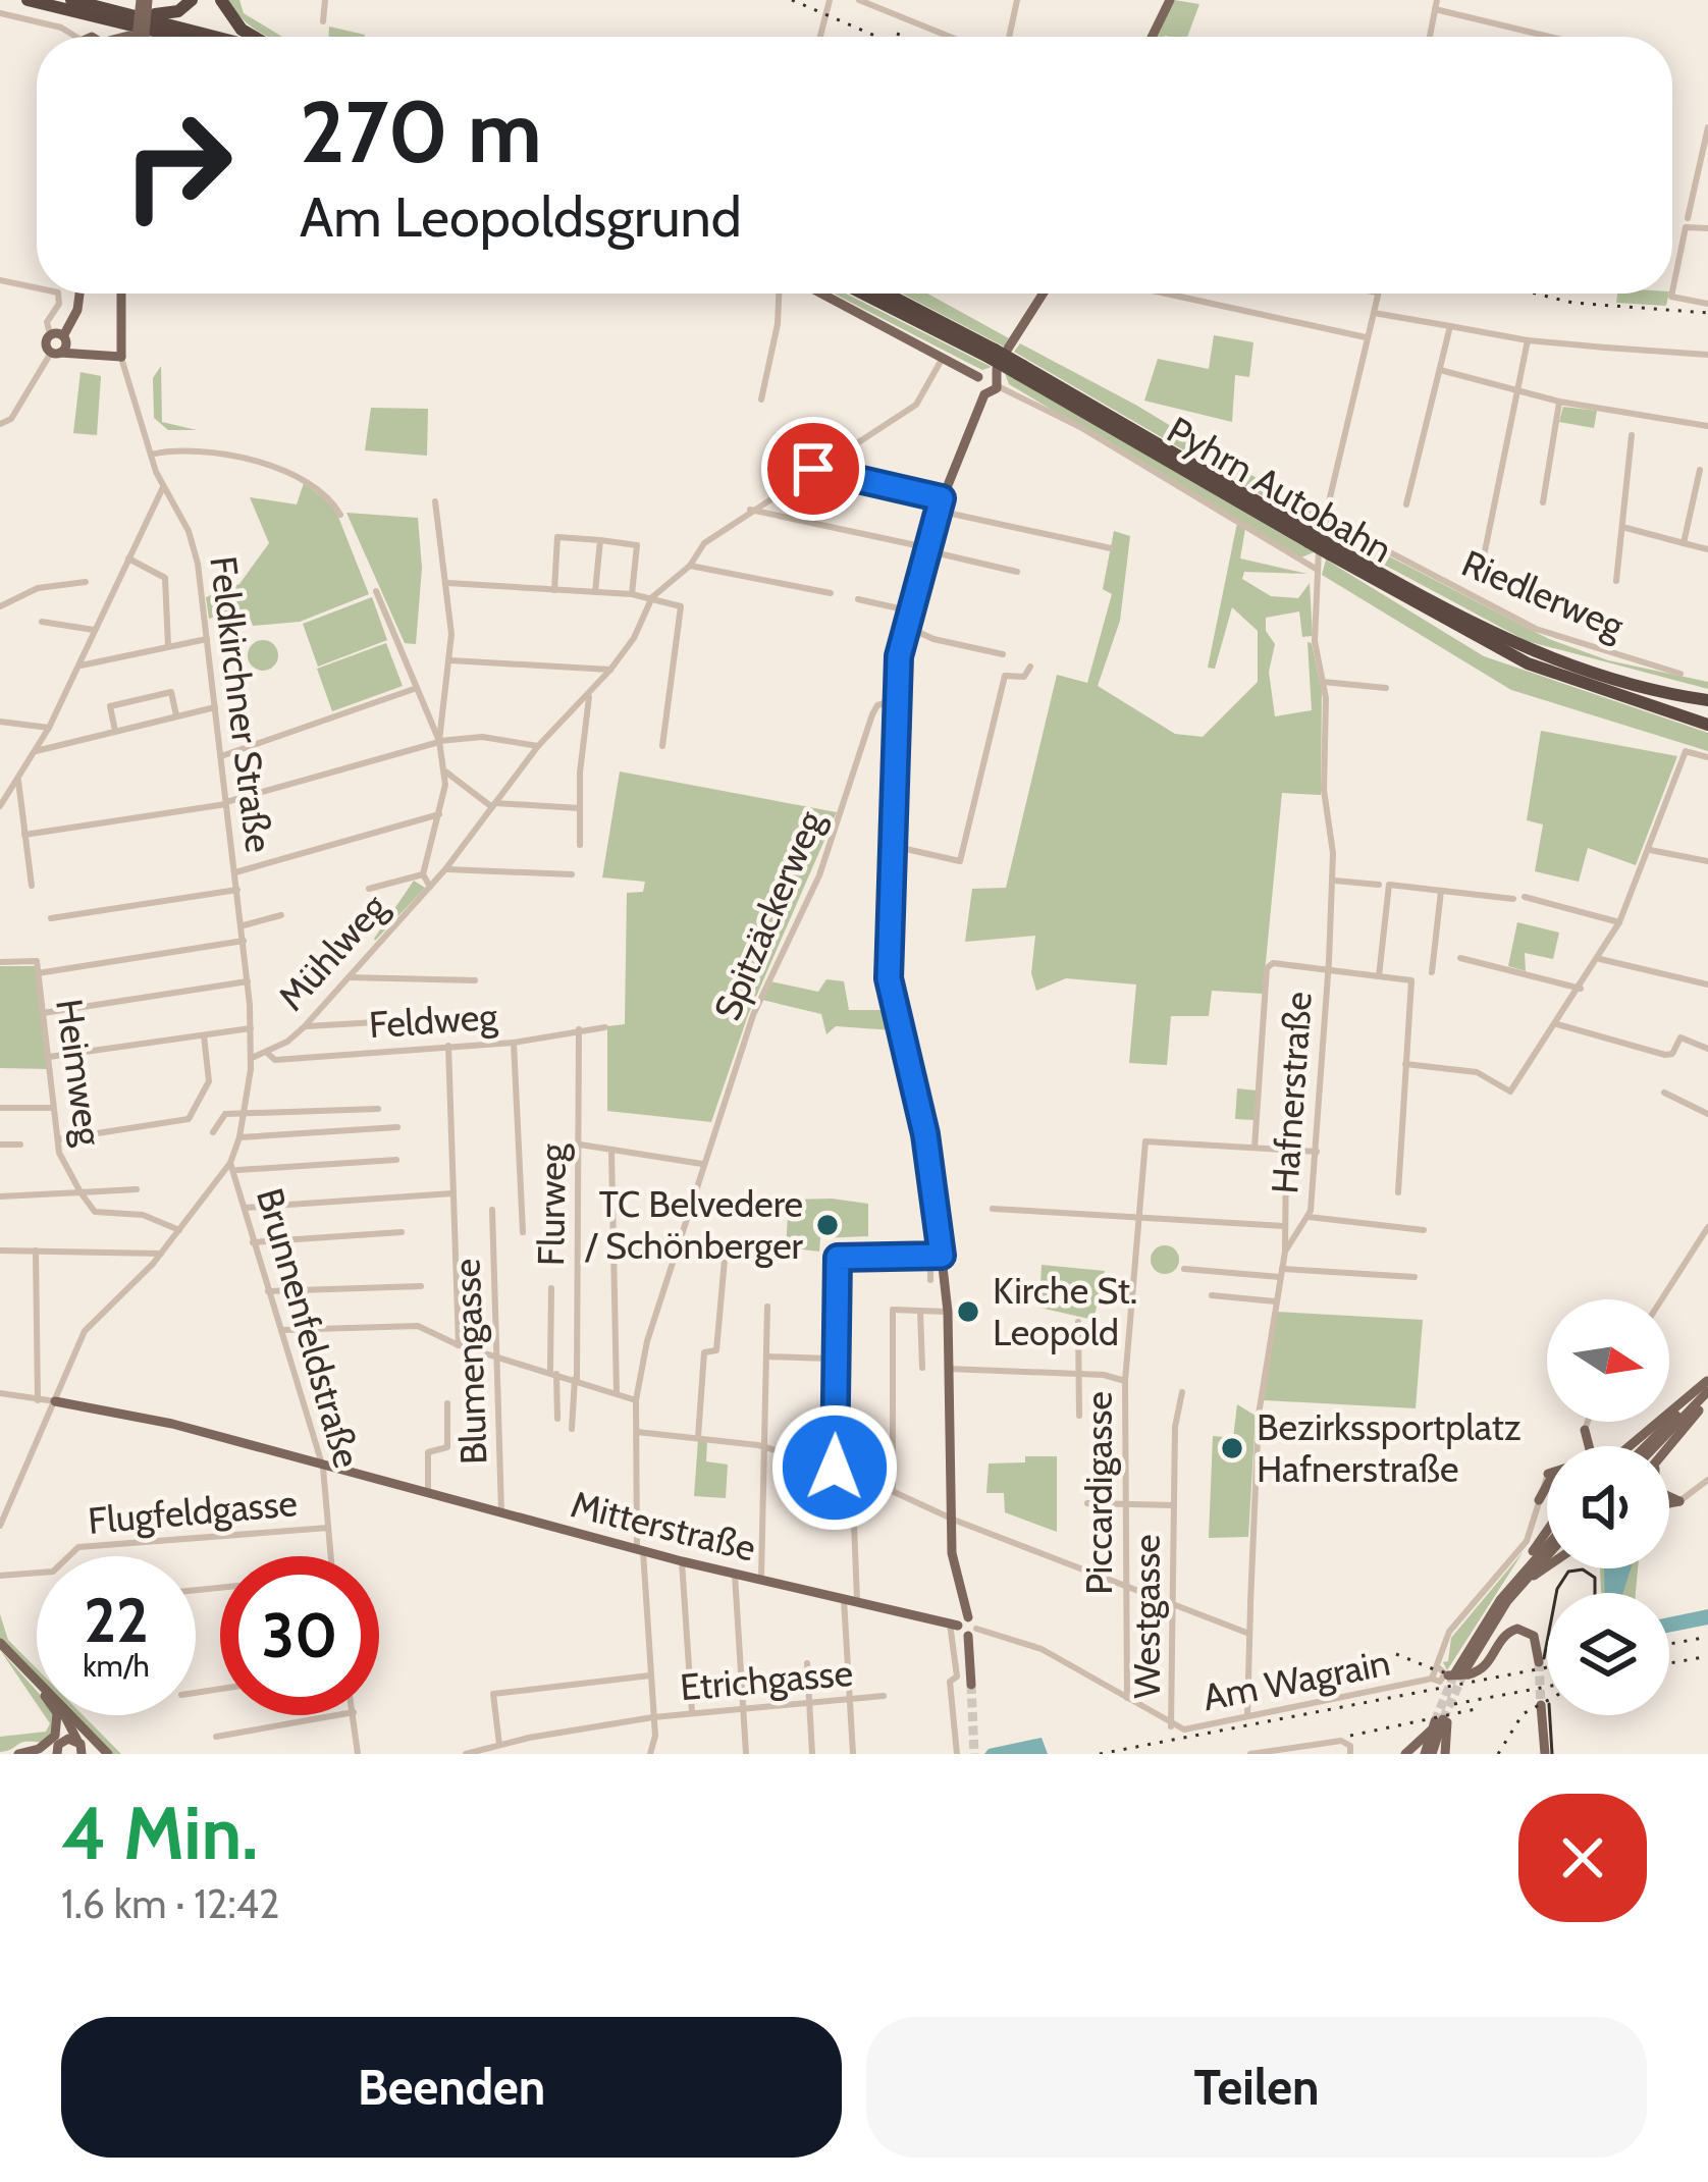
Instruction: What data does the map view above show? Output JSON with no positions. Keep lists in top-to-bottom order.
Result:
{
  "streets": {
    "highway": ["Pyhrn Autobahn"],
    "main road": ["Feldkirchner Straße", "Mitterstraße"],
    "street": [
      "Riedlerweg",
      "Spitzäckerweg",
      "Mühlweg",
      "Feldweg",
      "Heimweg",
      "Hafnerstraße",
      "Flurweg",
      "Brunnenfeldstraße",
      "Blumengasse",
      "Piccardigasse",
      "Flugfeldgasse",
      "Westgasse",
      "Etrichgasse",
      "Am Wagrain"
    ]
  },
  "crossings": [
    ["Riedlerweg", "Hafnerstraße"],
    ["Feldkirchner Straße", "Mühlweg"],
    ["Feldkirchner Straße", "Brunnenfeldstraße"],
    ["Feldkirchner Straße", "Mitterstraße"],
    ["Spitzäckerweg", "Mitterstraße"],
    ["Spitzäckerweg", "Etrichgasse"],
    ["Mühlweg", "Feldweg"],
    ["Feldweg", "Flurweg"],
    ["Hafnerstraße", "Am Wagrain"],
    ["Brunnenfeldstraße", "Flugfeldgasse"],
    ["Brunnenfeldstraße", "Mitterstraße"],
    ["Blumengasse", "Mitterstraße"],
    ["Piccardigasse", "Westgasse"],
    ["Westgasse", "Am Wagrain"]
  ],
  "places": ["TC Belvedere / Schönberger", "Kirche St. Leopold", "Bezirkssportplatz Hafnerstraße"],
  "north": "right",
  "page": {
    "turn": ["270 m", "Am Leopoldsgrund"],
    "speed": "22 km/h",
    "limit": "30",
    "heading": ["4 Min.", "1.6 km · 12:42"],
    "buttons": ["Beenden", "Teilen"]
  }
}
